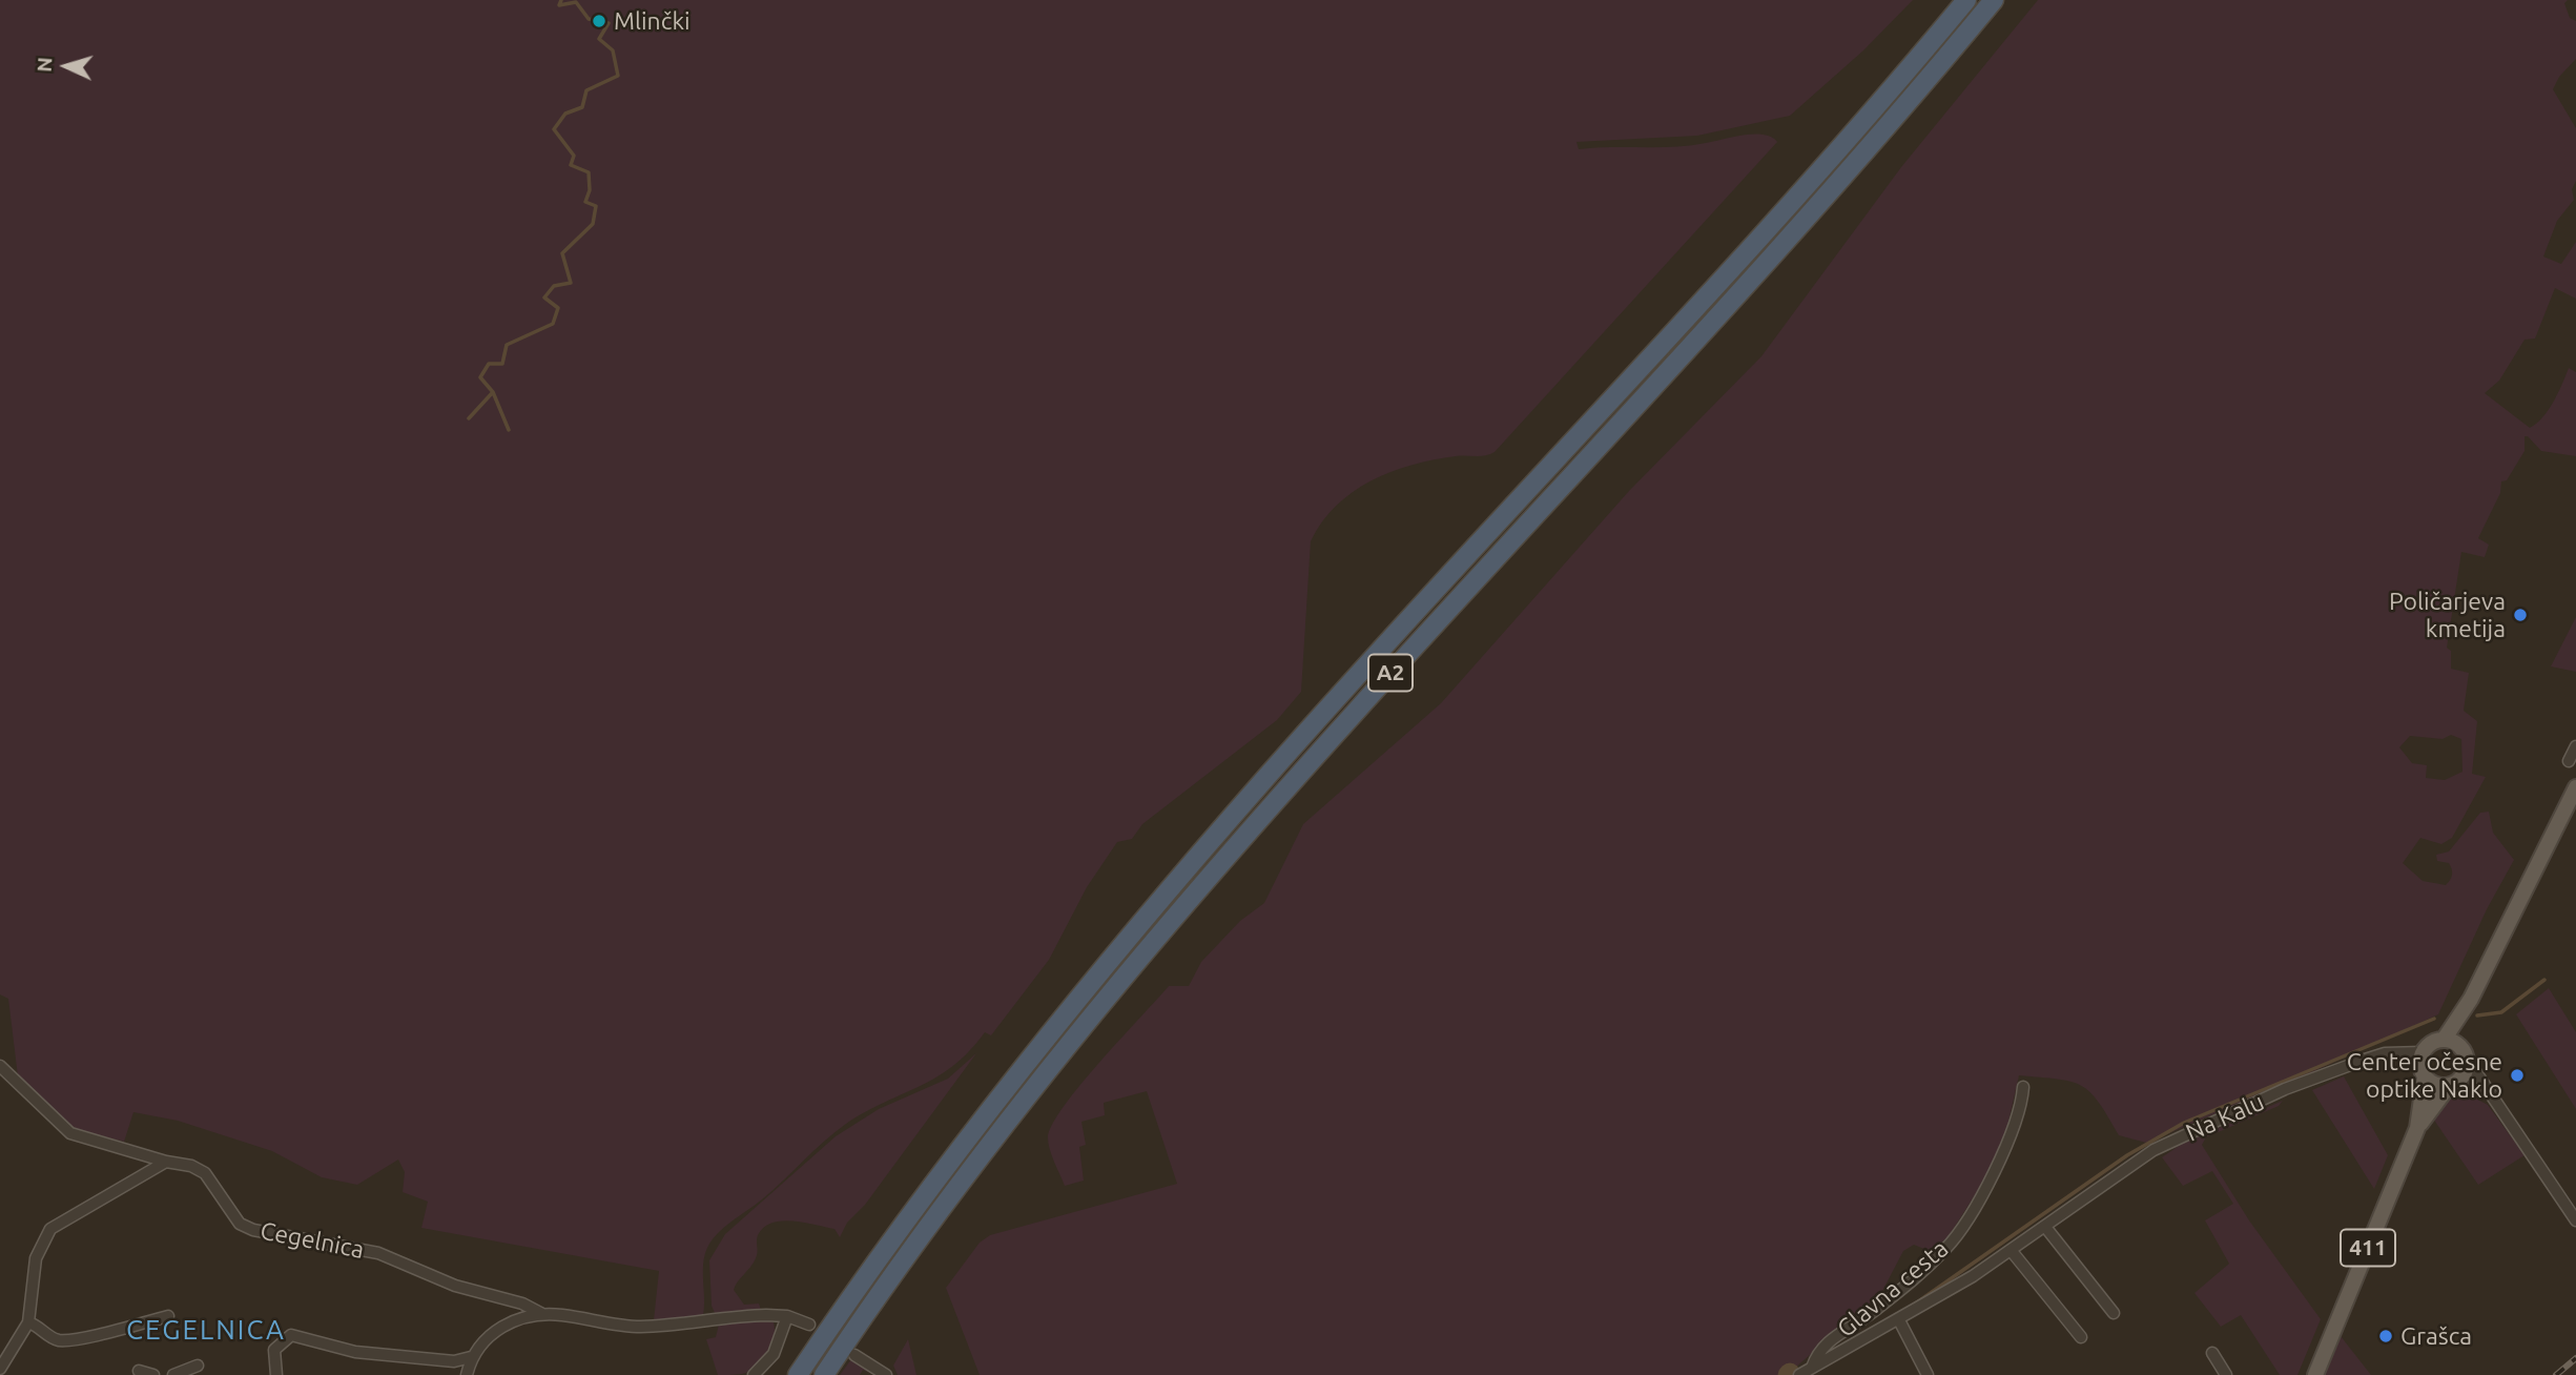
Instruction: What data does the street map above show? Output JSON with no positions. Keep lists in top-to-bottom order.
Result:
{
  "streets": {
    "highway": ["A2"],
    "main road": ["411"],
    "street": ["Na Kalu", "Cegelnica", "Glavna cesta"]
  },
  "crossings": [
    ["Na Kalu", "411"],
    ["Na Kalu", "Glavna cesta"]
  ],
  "districts": ["CEGELNICA"],
  "places": [
    "Mlinčki",
    "Poličarjeva kmetija",
    "Center očesne optike Naklo",
    "Grašca"
  ],
  "north": "left"
}
